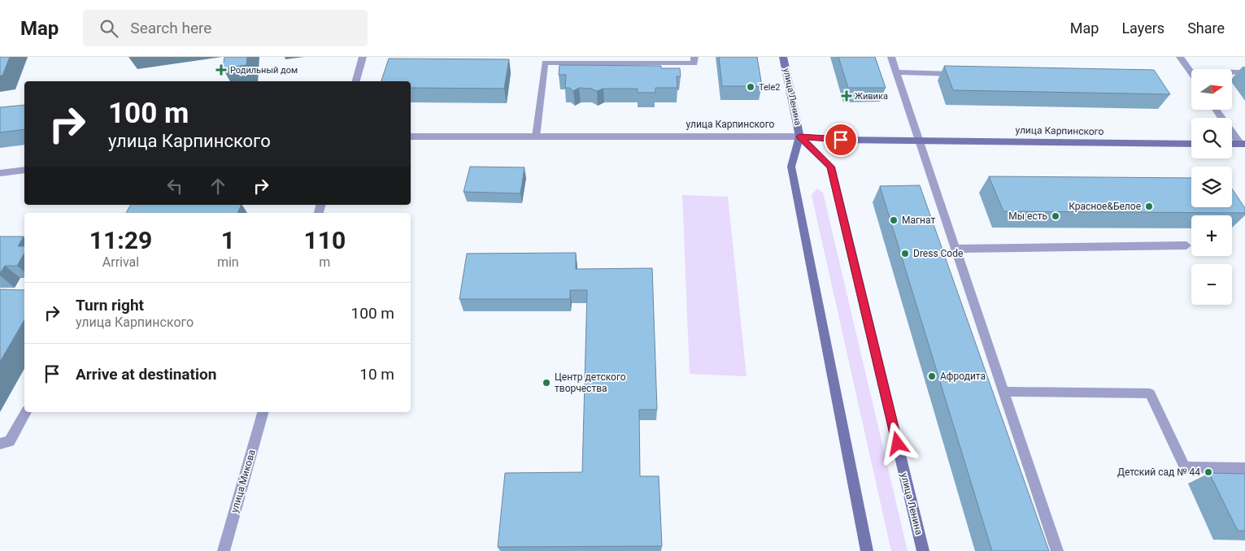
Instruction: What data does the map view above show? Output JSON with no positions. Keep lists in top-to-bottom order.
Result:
{
  "streets": {
    "main road": ["улица Ленина", "улица Карпинского"],
    "street": ["улица Микова"]
  },
  "crossings": [
    ["улица Ленина", "улица Карпинского"]
  ],
  "places": {
    "health": ["Родильный дом", "Живика"],
    "other": [
      "Tele2",
      "Красное&Белое",
      "Мы есть",
      "Магнат",
      "Dress Code",
      "Афродита",
      "Центр детского творчества",
      "Детский сад № 44"
    ]
  },
  "north": "right",
  "page": {
    "header": "Map",
    "search": "Search here",
    "nav": ["Map", "Layers", "Share"],
    "map_buttons": ["+", "−"],
    "turn": ["100 m", "улица Карпинского"],
    "eta": [
      "11:29",
      "Arrival",
      "1",
      "min",
      "110",
      "m"
    ],
    "list": [
      {
        "name": "Turn right",
        "note": "улица Карпинского",
        "value": "100 m"
      },
      {
        "name": "Arrive at destination",
        "value": "10 m"
      }
    ]
  }
}
